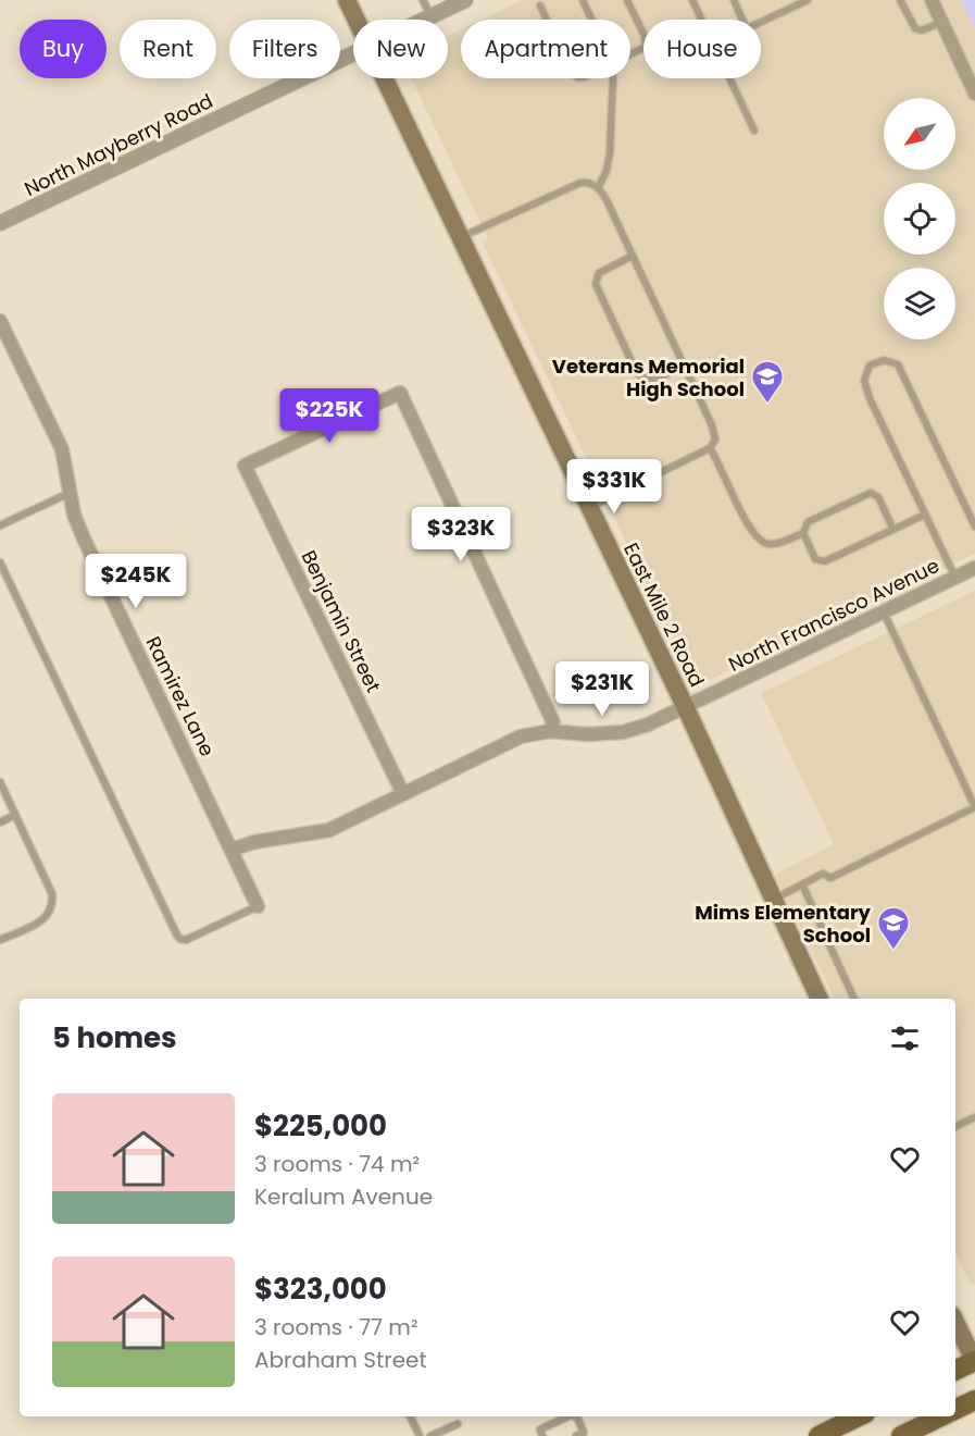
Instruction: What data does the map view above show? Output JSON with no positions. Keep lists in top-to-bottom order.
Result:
{
  "streets": {
    "main road": ["East Mile 2 Road"],
    "street": [
      "North Mayberry Road",
      "North Francisco Avenue",
      "Benjamin Street",
      "Ramirez Lane"
    ]
  },
  "crossings": [
    ["East Mile 2 Road", "North Francisco Avenue"],
    ["North Francisco Avenue", "Benjamin Street"],
    ["North Francisco Avenue", "Ramirez Lane"]
  ],
  "places": {
    "school or university": ["Veterans Memorial High School", "Mims Elementary School"]
  },
  "north": "bottom left",
  "page": {
    "chip": [
      "Buy",
      "Rent",
      "Filters",
      "New",
      "Apartment",
      "House"
    ],
    "price": [
      "$225K",
      "$331K",
      "$323K",
      "$245K",
      "$231K"
    ],
    "heading": "5 homes",
    "list": [
      {
        "name": "$225,000",
        "note": "3 rooms · 74 m² · Keralum Avenue"
      },
      {
        "name": "$323,000",
        "note": "3 rooms · 77 m² · Abraham Street"
      }
    ]
  }
}
